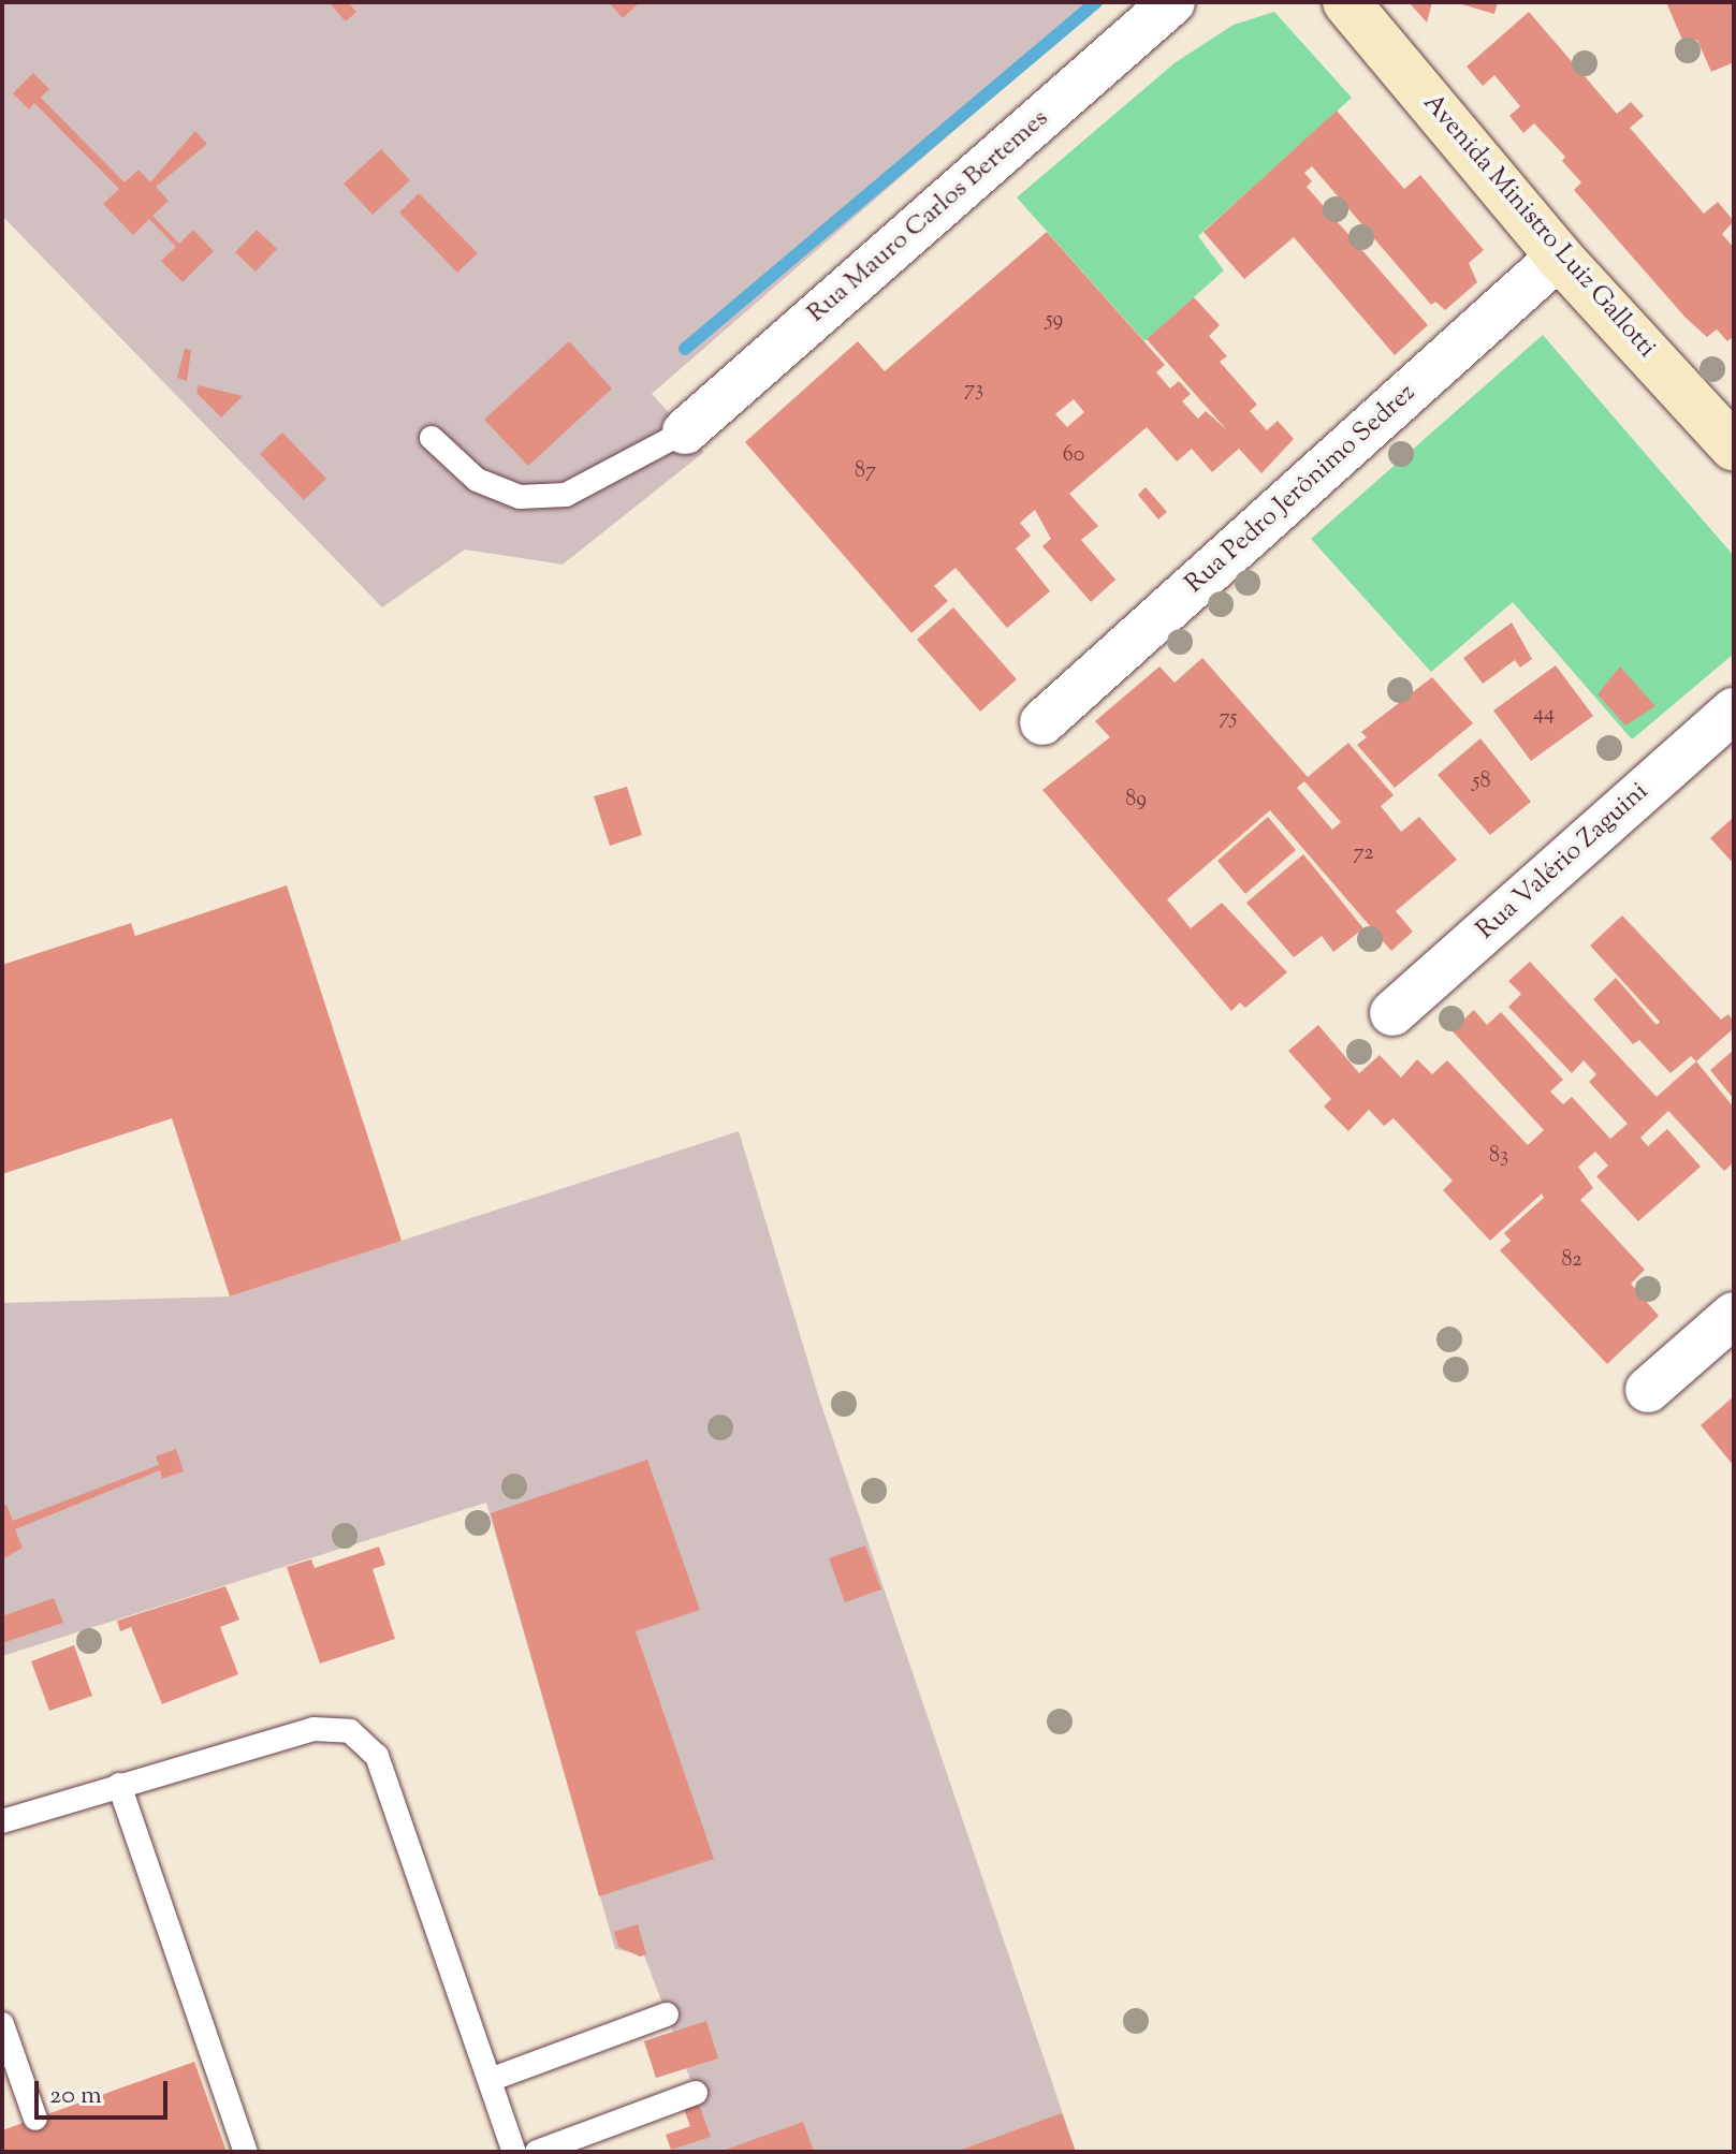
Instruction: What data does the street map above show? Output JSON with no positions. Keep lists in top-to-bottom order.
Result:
{
  "streets": {
    "street": [
      "Rua Mauro Carlos Bertemes",
      "Avenida Ministro Luiz Gallotti",
      "Rua Pedro Jerônimo Sedrez",
      "Rua Valério Zaguini"
    ]
  },
  "crossings": [
    ["Avenida Ministro Luiz Gallotti", "Rua Pedro Jerônimo Sedrez"]
  ],
  "house_numbers": [
    "59",
    "73",
    "60",
    "87",
    "44",
    "75",
    "58",
    "89",
    "72",
    "83",
    "82"
  ],
  "scale_bar": "20 m"
}
